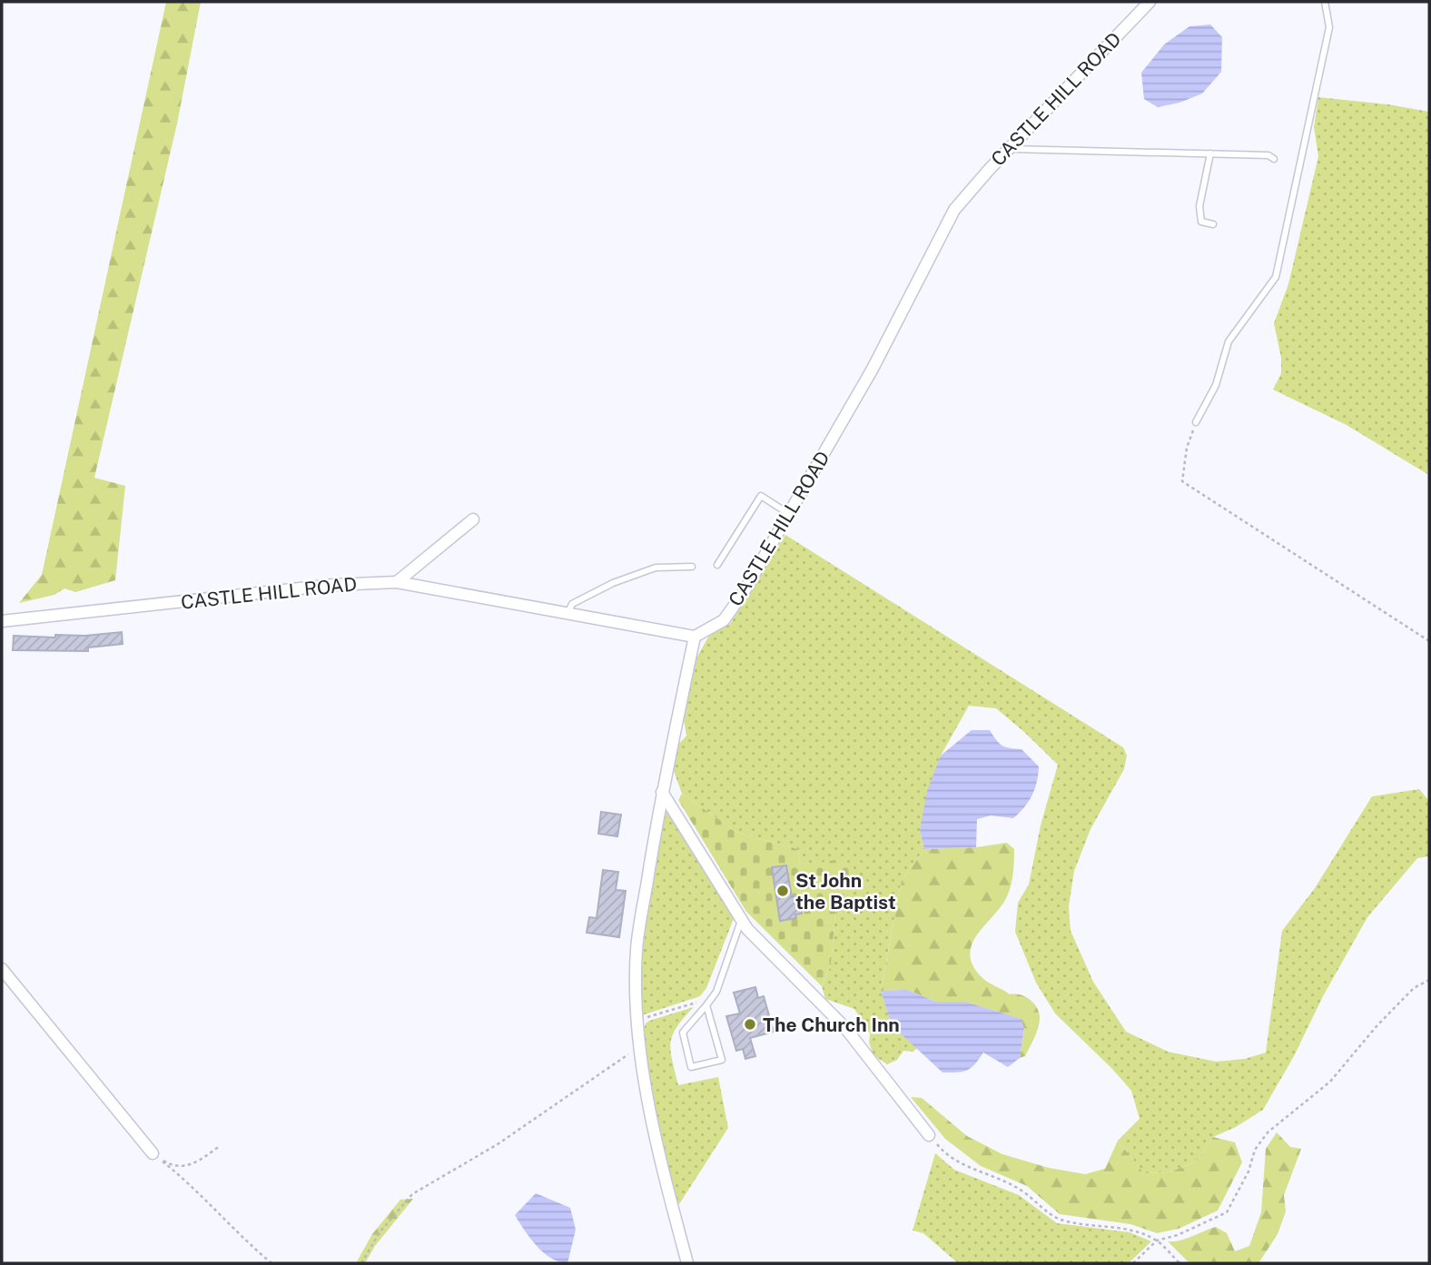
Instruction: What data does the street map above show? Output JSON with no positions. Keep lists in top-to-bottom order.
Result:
{
  "streets": {
    "street": ["CASTLE HILL ROAD"]
  },
  "places": ["St John the Baptist", "The Church Inn"]
}
